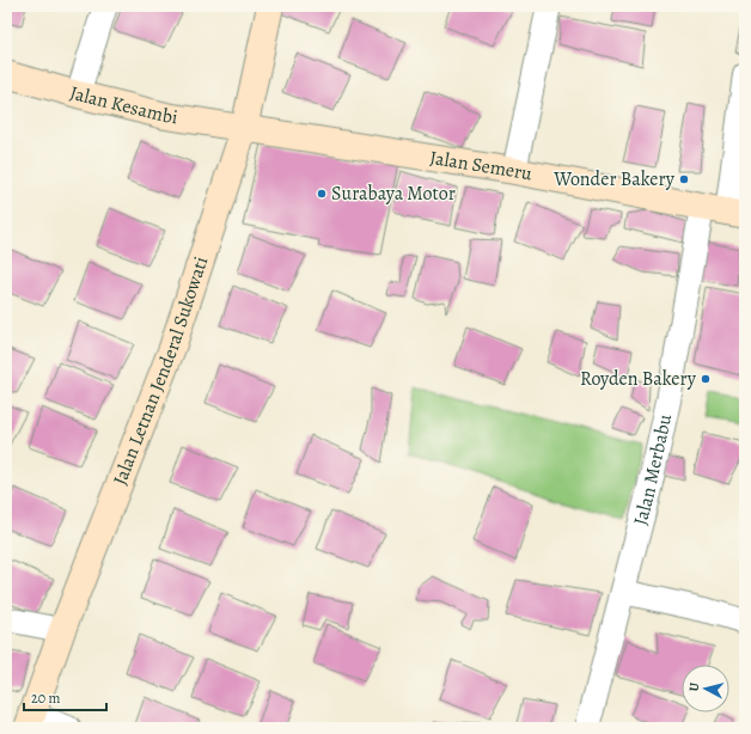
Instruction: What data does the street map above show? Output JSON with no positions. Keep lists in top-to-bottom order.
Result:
{
  "streets": {
    "street": [
      "Jalan Kesambi",
      "Jalan Semeru",
      "Jalan Letnan Jenderal Sukowati",
      "Jalan Merbabu"
    ]
  },
  "crossings": [
    ["Jalan Kesambi", "Jalan Semeru"],
    ["Jalan Kesambi", "Jalan Letnan Jenderal Sukowati"],
    ["Jalan Semeru", "Jalan Letnan Jenderal Sukowati"],
    ["Jalan Semeru", "Jalan Merbabu"]
  ],
  "places": ["Wonder Bakery", "Surabaya Motor", "Royden Bakery"],
  "scale_bar": "20 m",
  "north": "left"
}
